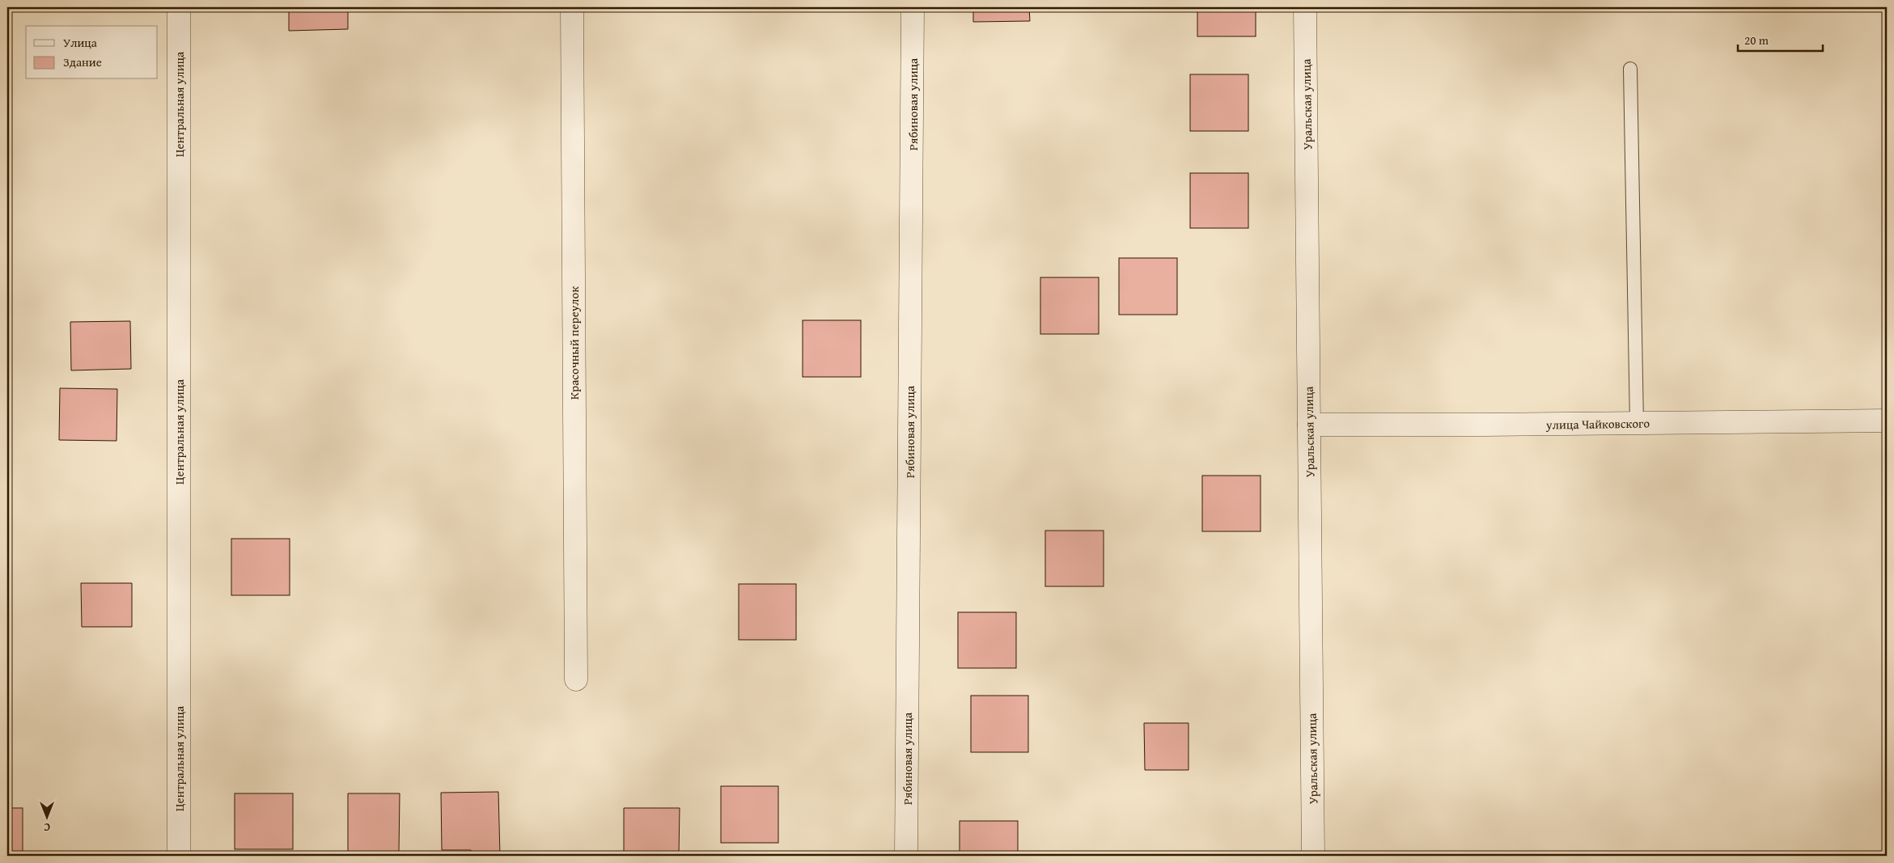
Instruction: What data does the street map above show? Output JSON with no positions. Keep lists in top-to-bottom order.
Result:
{
  "streets": {
    "street": [
      "Центральная улица",
      "Рябиновая улица",
      "Уральская улица",
      "Красочный переулок",
      "улица Чайковского"
    ]
  },
  "crossings": [
    ["Уральская улица", "улица Чайковского"]
  ],
  "legend": ["Улица", "Здание"],
  "scale_bar": "20 m",
  "north": "bottom"
}
